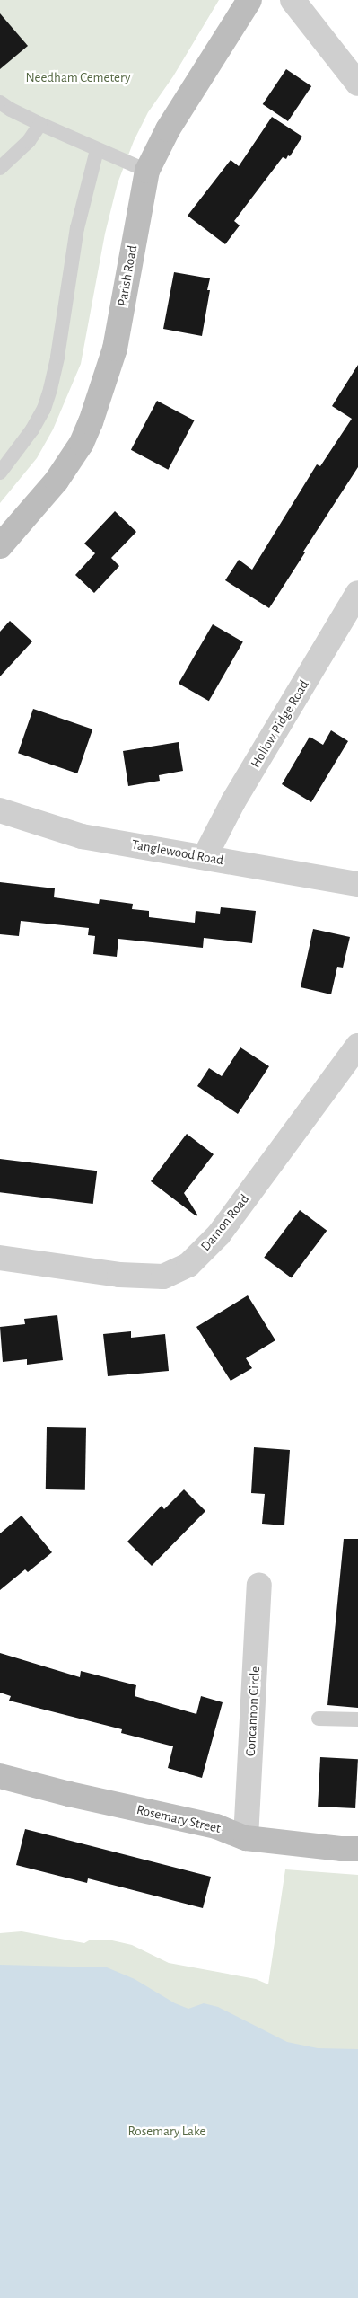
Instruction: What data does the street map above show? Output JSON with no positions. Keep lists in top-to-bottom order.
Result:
{
  "streets": {
    "street": [
      "Parish Road",
      "Hollow Ridge Road",
      "Tanglewood Road",
      "Damon Road",
      "Concannon Circle",
      "Rosemary Street"
    ]
  },
  "crossings": [
    ["Hollow Ridge Road", "Tanglewood Road"],
    ["Concannon Circle", "Rosemary Street"]
  ],
  "parks": ["Needham Cemetery", "Rosemary Lake"]
}
